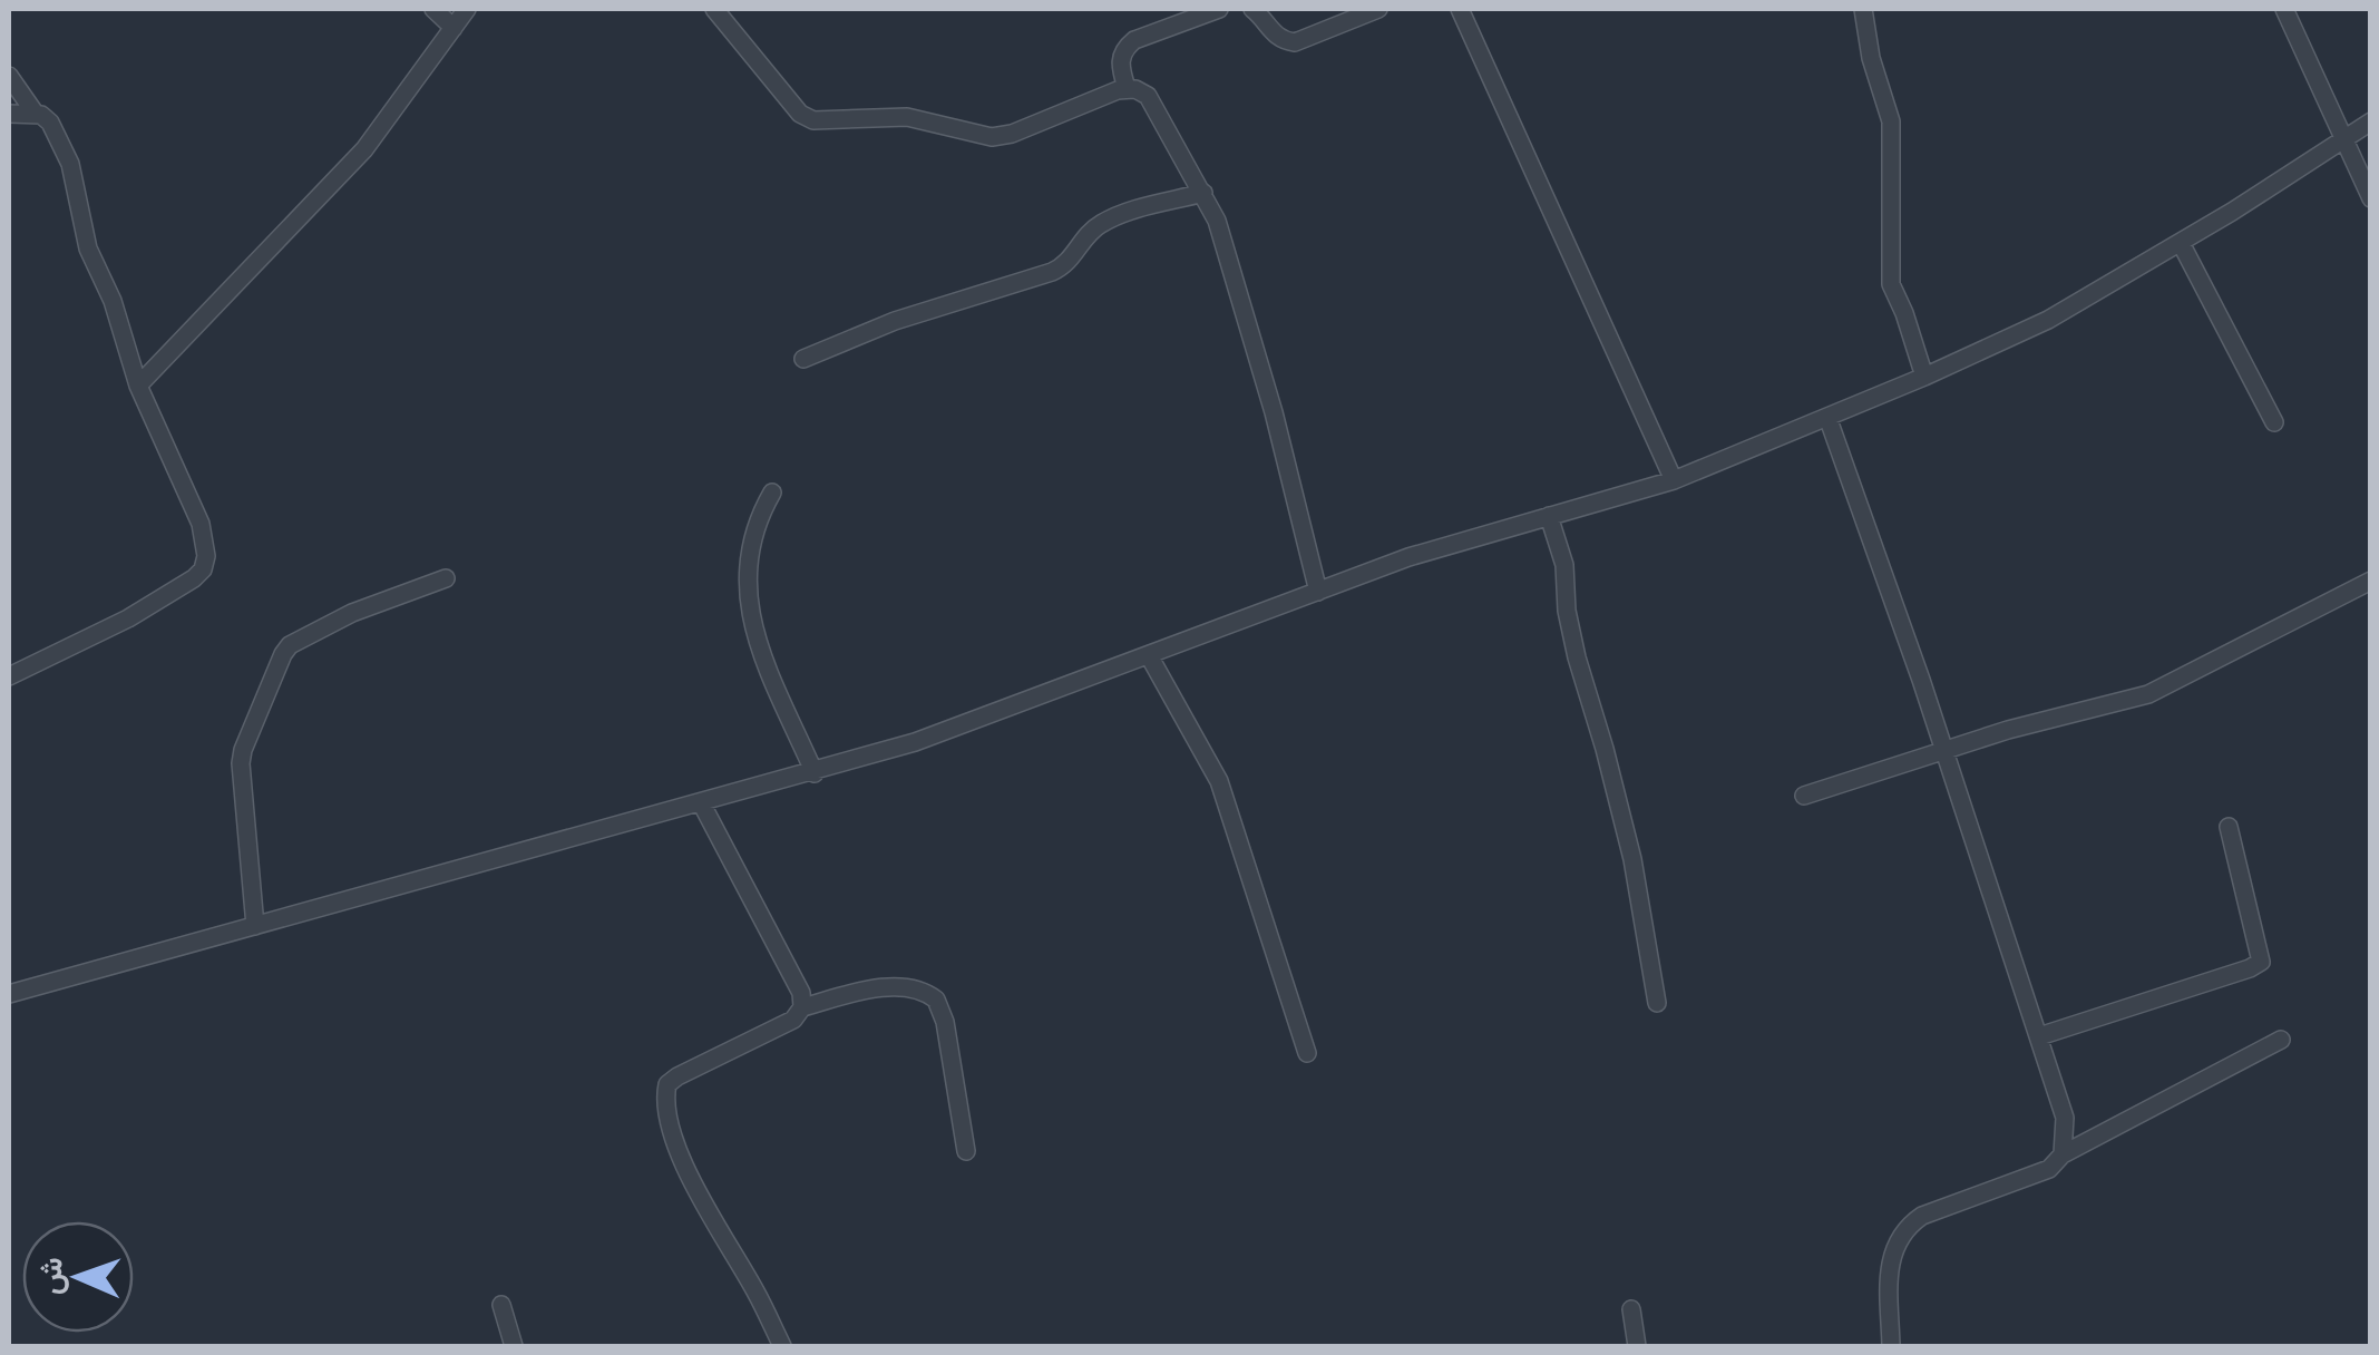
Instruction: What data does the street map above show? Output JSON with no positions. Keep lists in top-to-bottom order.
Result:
{
  "north": "left"
}
